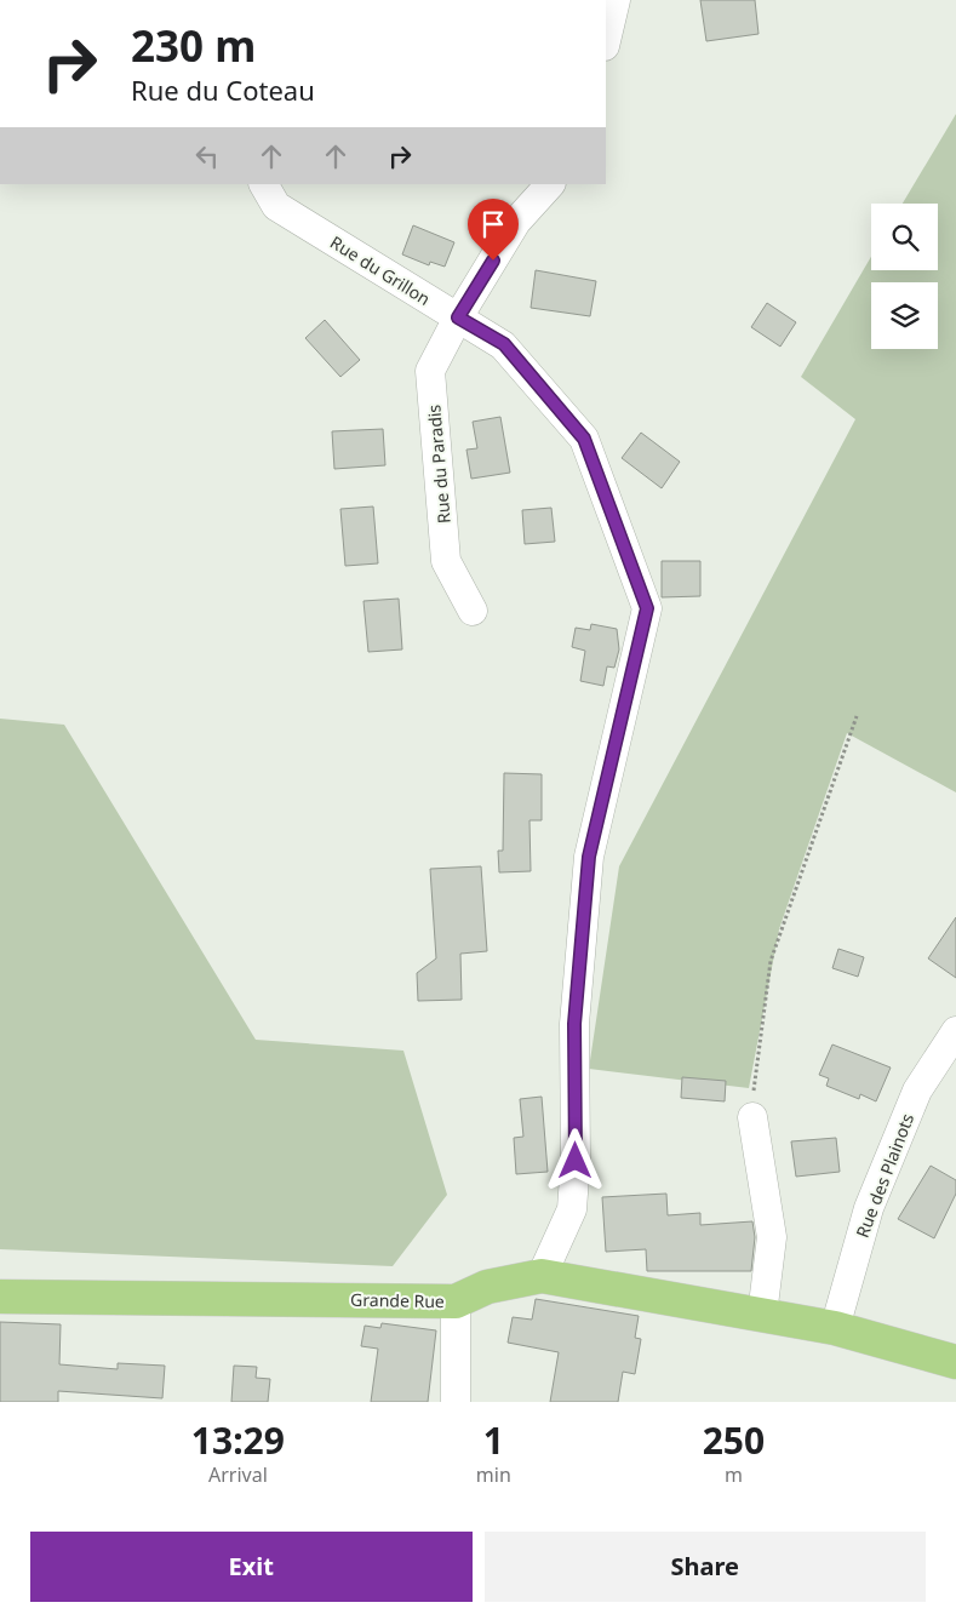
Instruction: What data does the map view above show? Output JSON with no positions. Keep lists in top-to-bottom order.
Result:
{
  "streets": {
    "main road": ["Grande Rue"],
    "street": ["Rue du Grillon", "Rue du Paradis", "Rue des Plainots"]
  },
  "crossings": [
    ["Rue du Grillon", "Rue du Paradis"],
    ["Rue du Grillon", "Grande Rue"],
    ["Rue des Plainots", "Grande Rue"]
  ],
  "page": {
    "turn": ["230 m", "Rue du Coteau"],
    "eta": [
      "13:29",
      "Arrival",
      "1",
      "min",
      "250",
      "m"
    ],
    "buttons": ["Exit", "Share"]
  }
}
